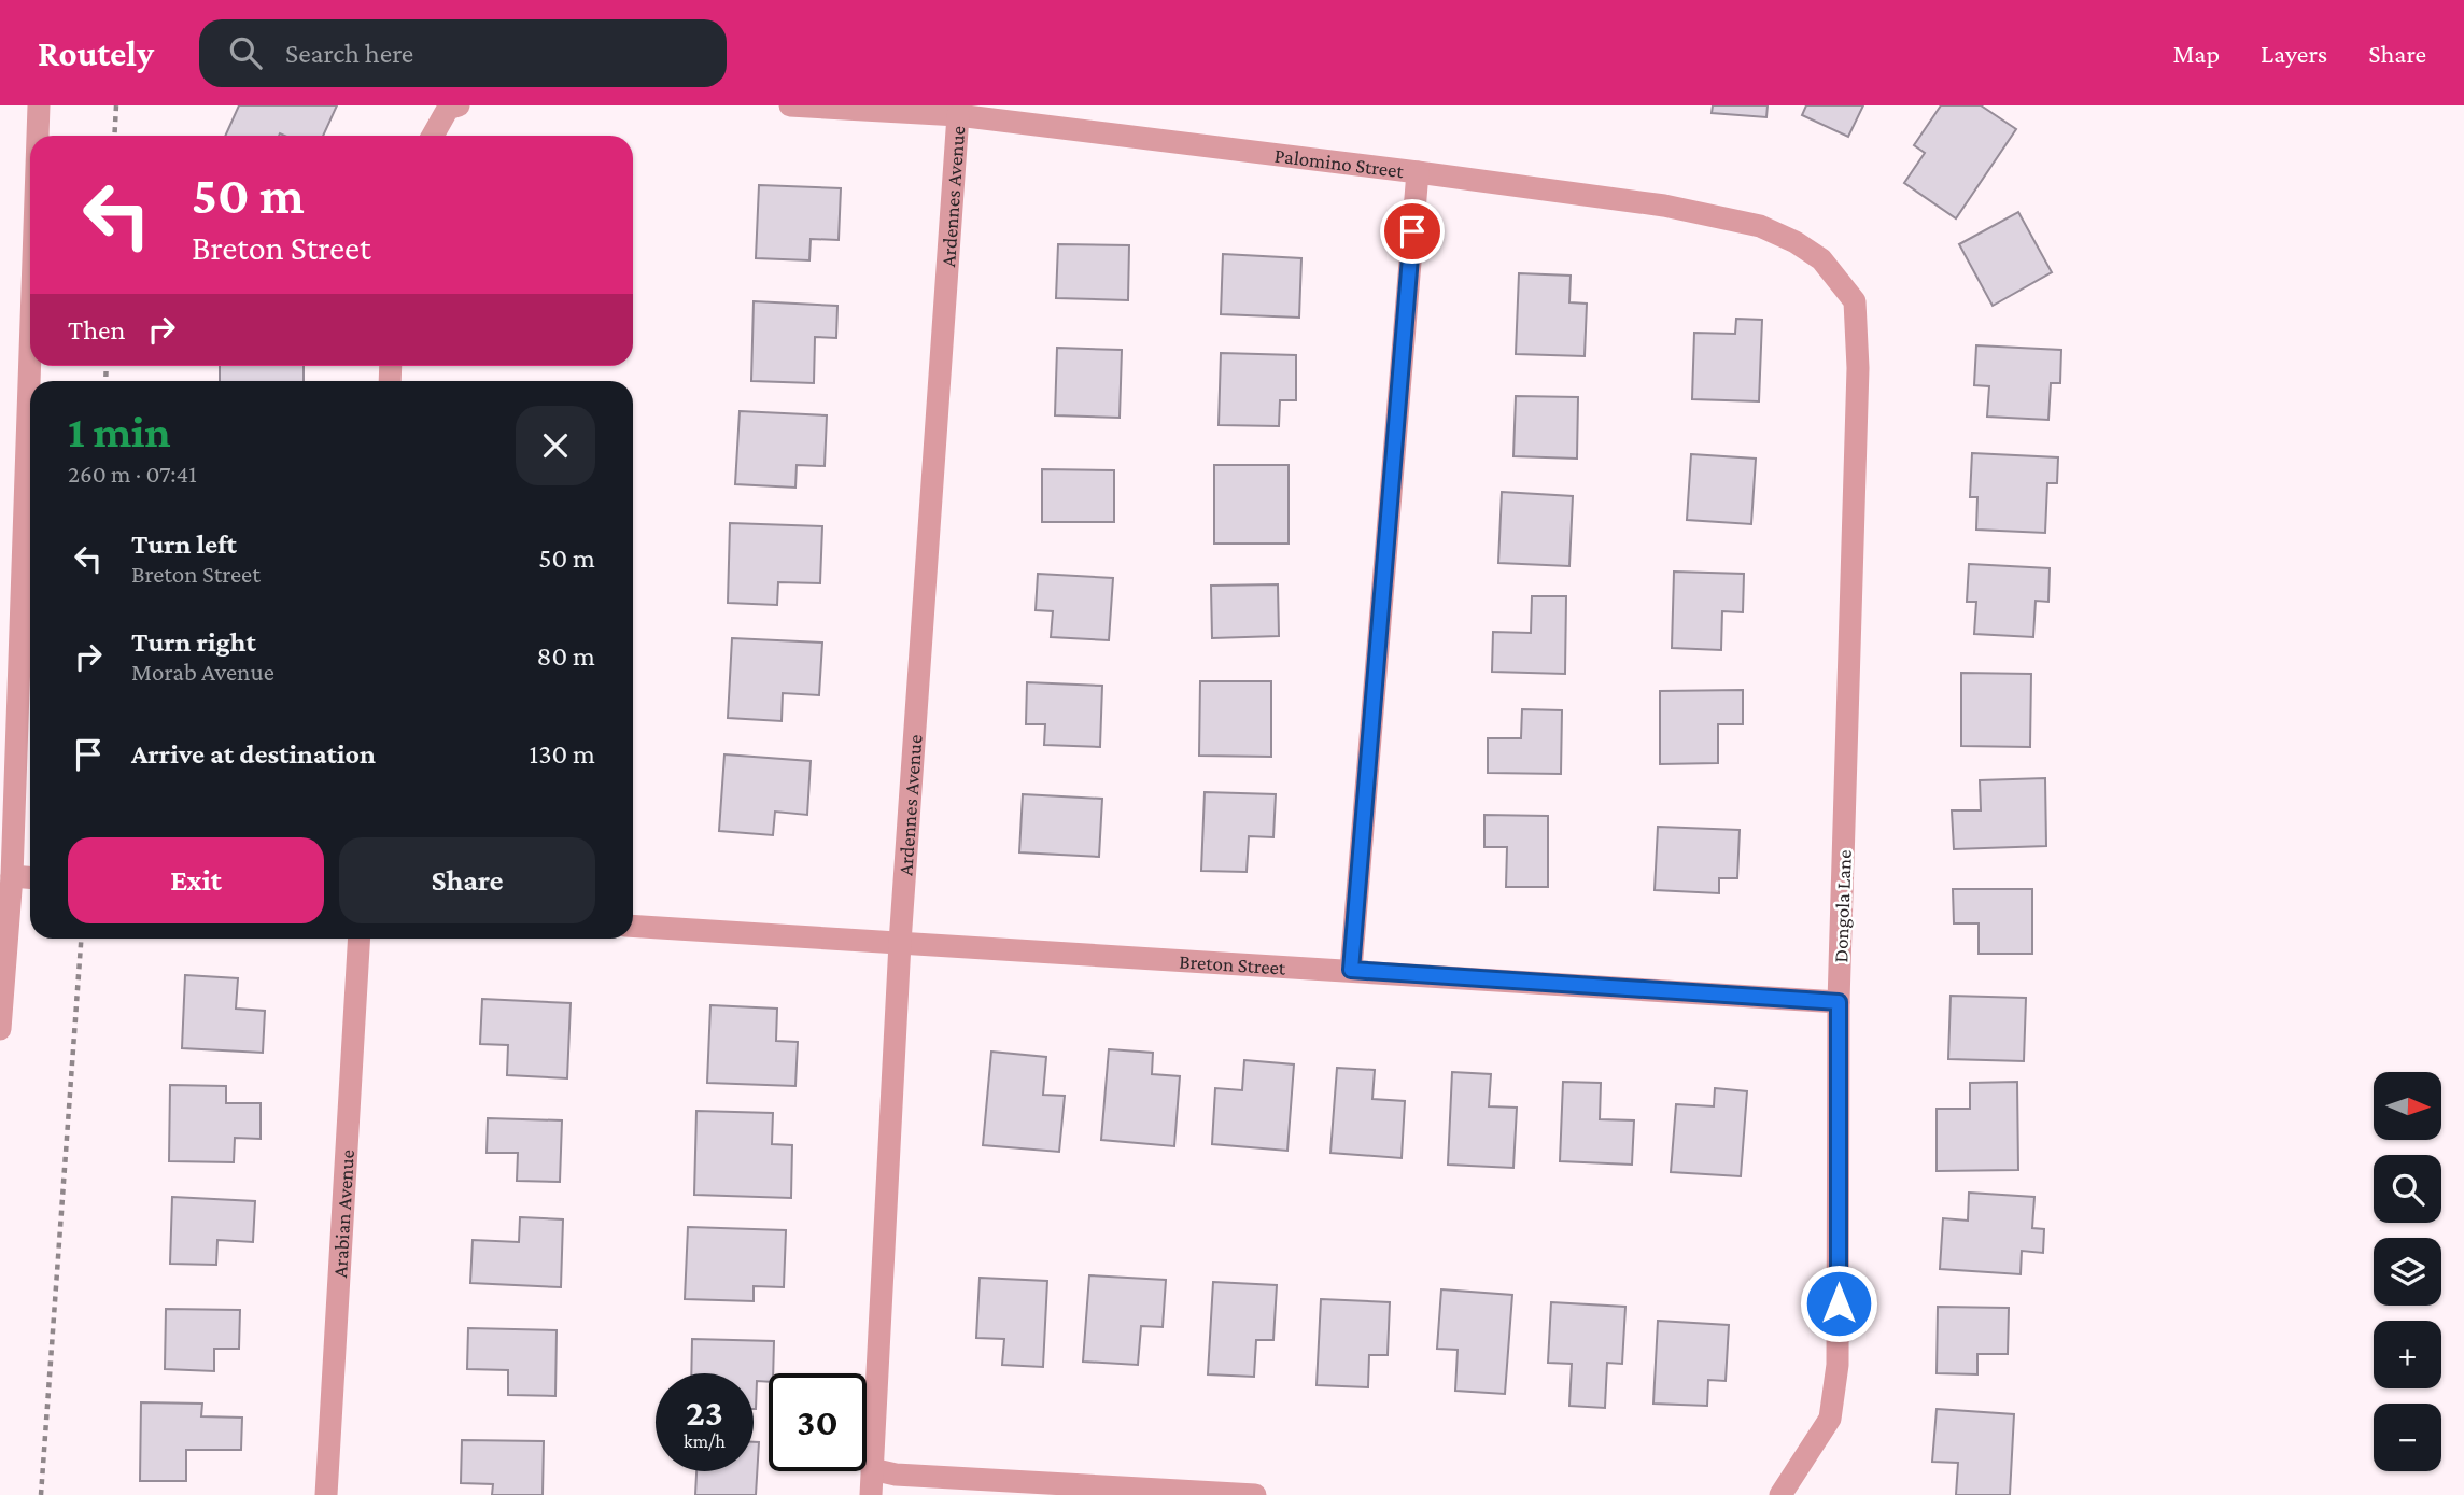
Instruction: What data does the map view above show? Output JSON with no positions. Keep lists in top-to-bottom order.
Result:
{
  "streets": {
    "street": [
      "Palomino Street",
      "Ardennes Avenue",
      "Dongola Lane",
      "Breton Street",
      "Arabian Avenue"
    ]
  },
  "crossings": [
    ["Palomino Street", "Ardennes Avenue"],
    ["Palomino Street", "Dongola Lane"],
    ["Ardennes Avenue", "Breton Street"],
    ["Dongola Lane", "Breton Street"]
  ],
  "north": "right",
  "page": {
    "header": "Routely",
    "search": "Search here",
    "nav": ["Map", "Layers", "Share"],
    "turn": ["50 m", "Breton Street"],
    "then": "Then",
    "heading": ["1 min", "260 m · 07:41"],
    "list": [
      {
        "name": "Turn left",
        "note": "Breton Street",
        "value": "50 m"
      },
      {
        "name": "Turn right",
        "note": "Morab Avenue",
        "value": "80 m"
      },
      {
        "name": "Arrive at destination",
        "value": "130 m"
      }
    ],
    "buttons": ["Exit", "Share"],
    "map_buttons": ["+", "−"],
    "speed": "23 km/h",
    "limit": "30"
  }
}
